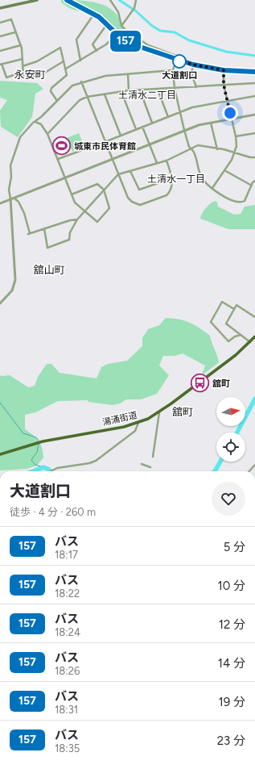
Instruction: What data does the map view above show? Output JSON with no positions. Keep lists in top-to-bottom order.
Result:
{
  "streets": {
    "main road": ["湯涌街道"]
  },
  "districts": [
    "永安町",
    "土清水二丁目",
    "土清水一丁目",
    "舘山町",
    "舘町"
  ],
  "places": {
    "other": ["大道割口"],
    "sports": ["城東市民体育館"],
    "bus stop": ["舘町"]
  },
  "lines": ["bus line 157"],
  "north": "right",
  "page": {
    "on_map": "157",
    "heading": ["大道割口", "徒歩 · 4 分 · 260 m"],
    "list": [
      {
        "mark": "157",
        "name": "バス",
        "note": "18:17",
        "value": "5 分"
      },
      {
        "mark": "157",
        "name": "バス",
        "note": "18:22",
        "value": "10 分"
      },
      {
        "mark": "157",
        "name": "バス",
        "note": "18:24",
        "value": "12 分"
      },
      {
        "mark": "157",
        "name": "バス",
        "note": "18:26",
        "value": "14 分"
      },
      {
        "mark": "157",
        "name": "バス",
        "note": "18:31",
        "value": "19 分"
      },
      {
        "mark": "157",
        "name": "バス",
        "note": "18:35",
        "value": "23 分"
      }
    ]
  }
}
